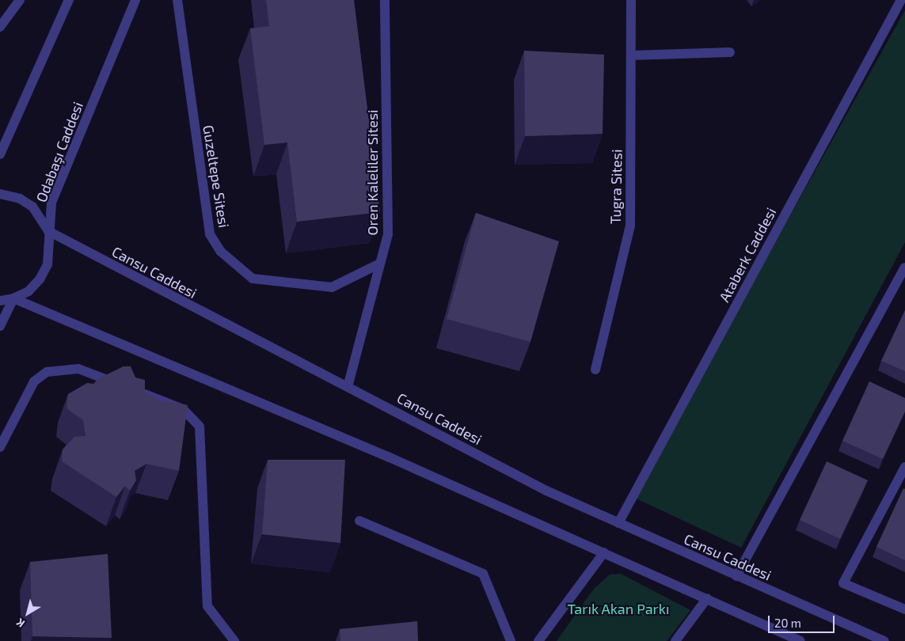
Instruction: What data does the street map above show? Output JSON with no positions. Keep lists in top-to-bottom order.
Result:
{
  "streets": {
    "street": [
      "Odabaşı Caddesi",
      "Oren Kaleliler Sitesi",
      "Guzeltepe Sitesi",
      "Tugra Sitesi",
      "Ataberk Caddesi",
      "Cansu Caddesi"
    ]
  },
  "crossings": [
    ["Odabaşı Caddesi", "Cansu Caddesi"],
    ["Oren Kaleliler Sitesi", "Guzeltepe Sitesi"],
    ["Oren Kaleliler Sitesi", "Cansu Caddesi"],
    ["Ataberk Caddesi", "Cansu Caddesi"]
  ],
  "parks": ["Tarık Akan Parkı"],
  "scale_bar": "20 m",
  "north": "bottom left"
}
